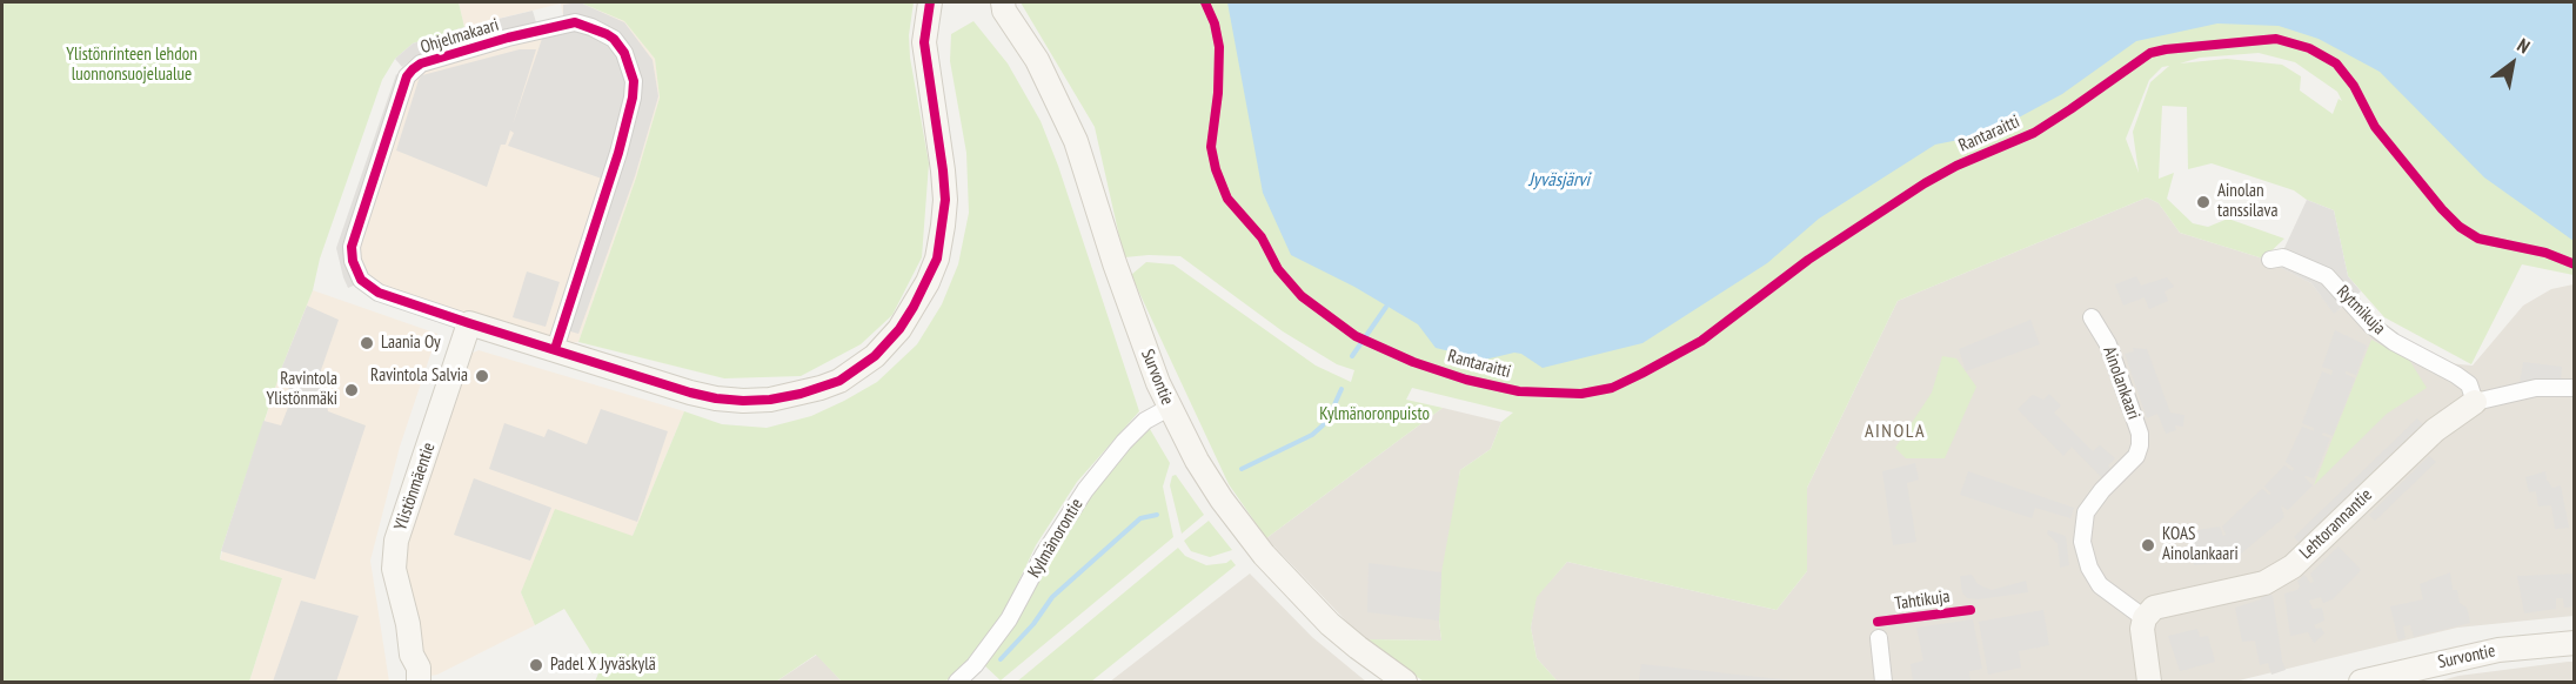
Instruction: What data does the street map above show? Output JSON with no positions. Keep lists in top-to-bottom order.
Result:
{
  "streets": {
    "street": [
      "Ohjelmakaari",
      "Rytmikuja",
      "Survontie",
      "Ainolankaari",
      "Ylistönmäentie",
      "Lehtorannantie",
      "Kylmänorontie"
    ],
    "cycle path": ["Rantaraitti", "Tahtikuja"]
  },
  "crossings": [
    ["Ohjelmakaari", "Ylistönmäentie"],
    ["Rytmikuja", "Lehtorannantie"],
    ["Survontie", "Kylmänorontie"],
    ["Ainolankaari", "Lehtorannantie"]
  ],
  "districts": ["AINOLA"],
  "water": ["Jyväsjärvi"],
  "parks": ["Ylistönrinteen lehdon luonnonsuojelualue", "Kylmänoronpuisto"],
  "places": [
    "Ainolan tanssilava",
    "Laania Oy",
    "Ravintola Salvia",
    "Ravintola Ylistönmäki",
    "KOAS Ainolankaari",
    "Padel X Jyväskylä"
  ],
  "north": "top right"
}
